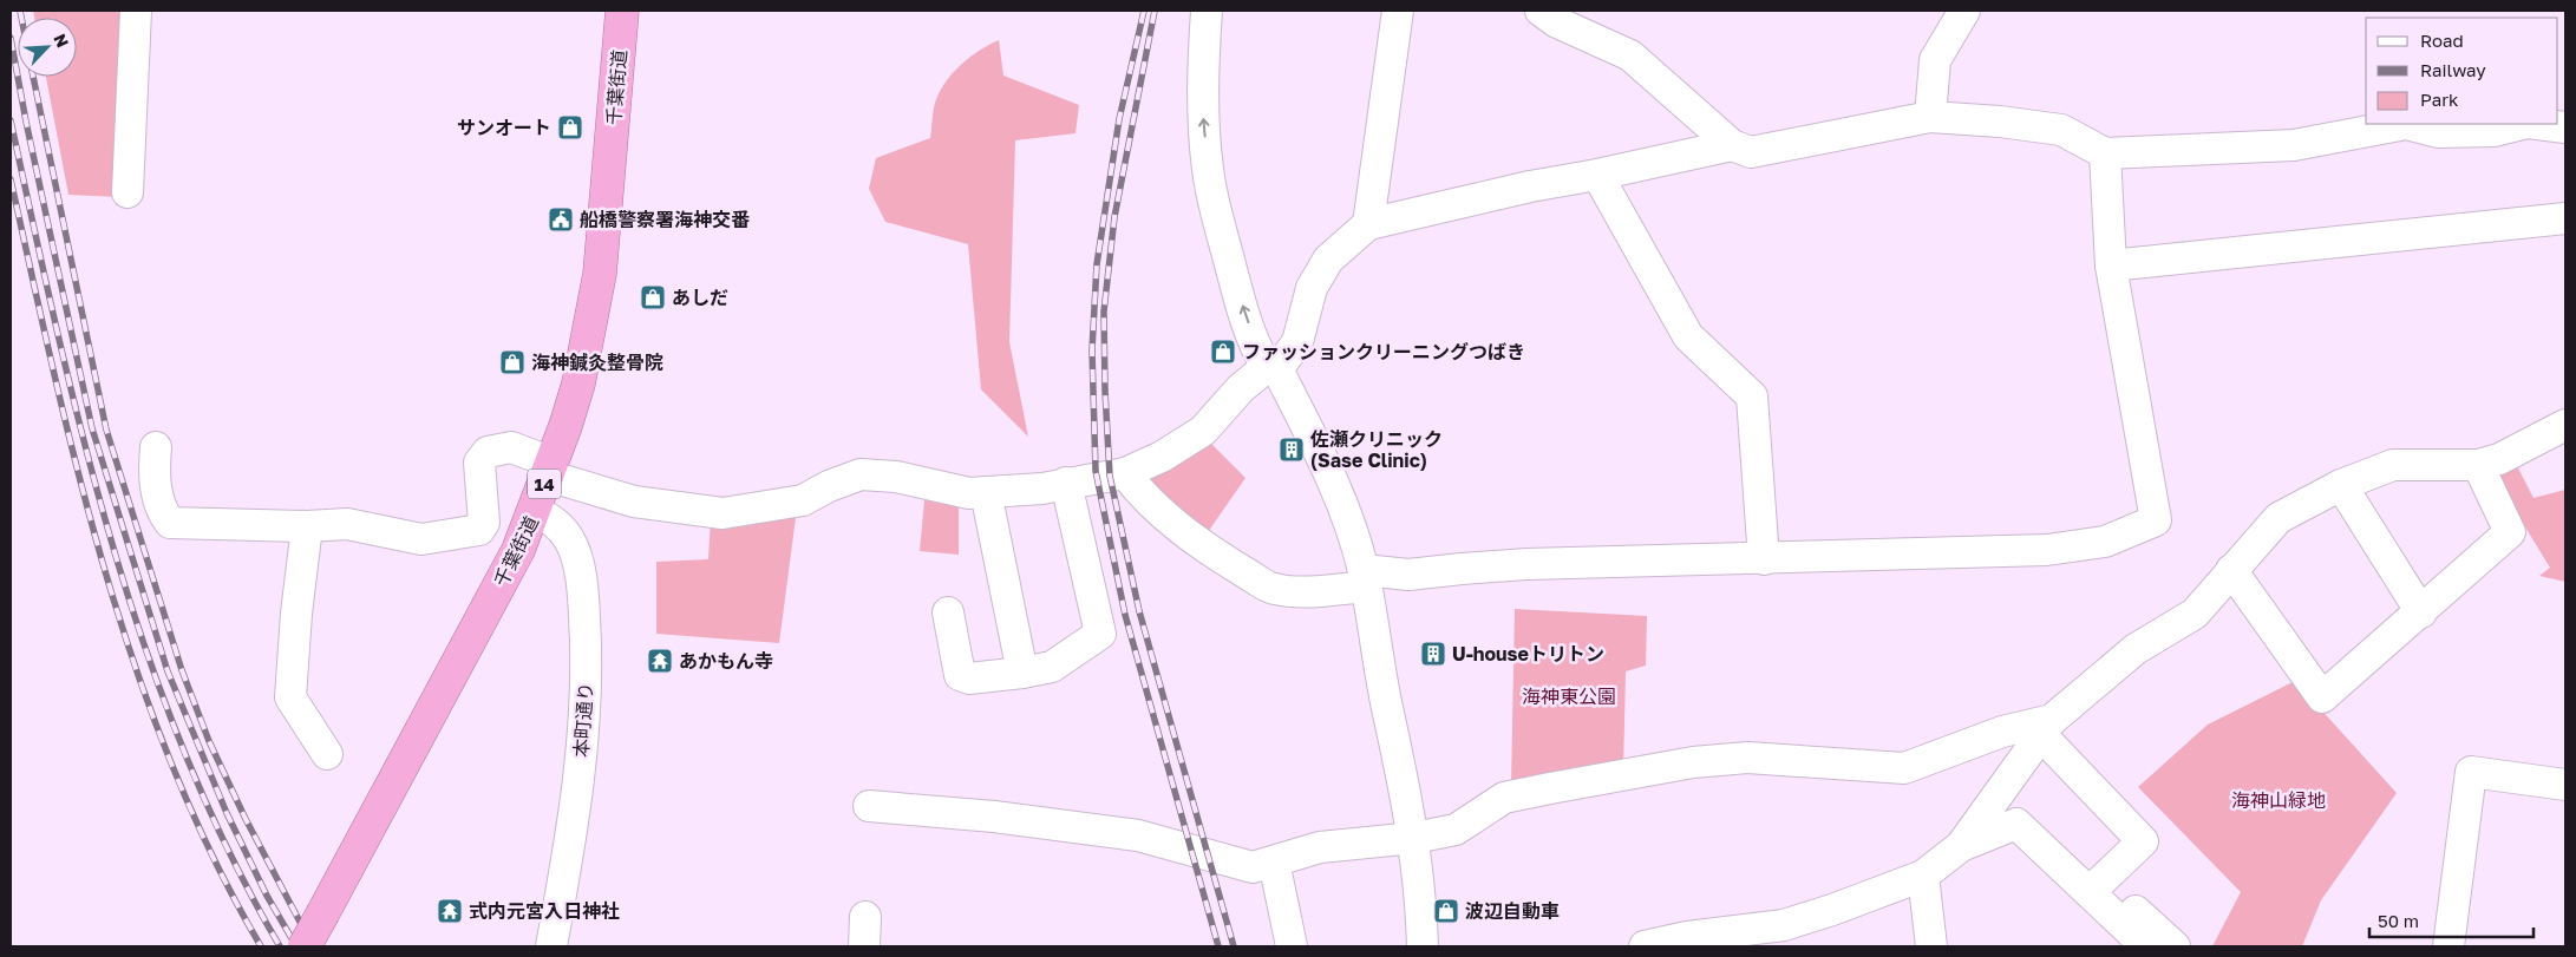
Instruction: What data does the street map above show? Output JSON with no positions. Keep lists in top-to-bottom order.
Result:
{
  "streets": {
    "highway": ["千葉街道", "14"],
    "street": ["本町通り"]
  },
  "crossings": [
    ["千葉街道", "本町通り"]
  ],
  "parks": ["海神東公園", "海神山緑地"],
  "places": {
    "shop": [
      "サンオート",
      "あしだ",
      "ファッションクリーニングつばき",
      "海神鍼灸整骨院",
      "波辺自動車"
    ],
    "public building": ["船橋警察署海神交番"],
    "building": ["佐瀬クリニック (Sase Clinic)", "U-houseトリトン"],
    "temple": ["あかもん寺", "式内元宮入日神社"]
  },
  "legend": ["Road", "Railway", "Park"],
  "scale_bar": "50 m",
  "north": "top right"
}
